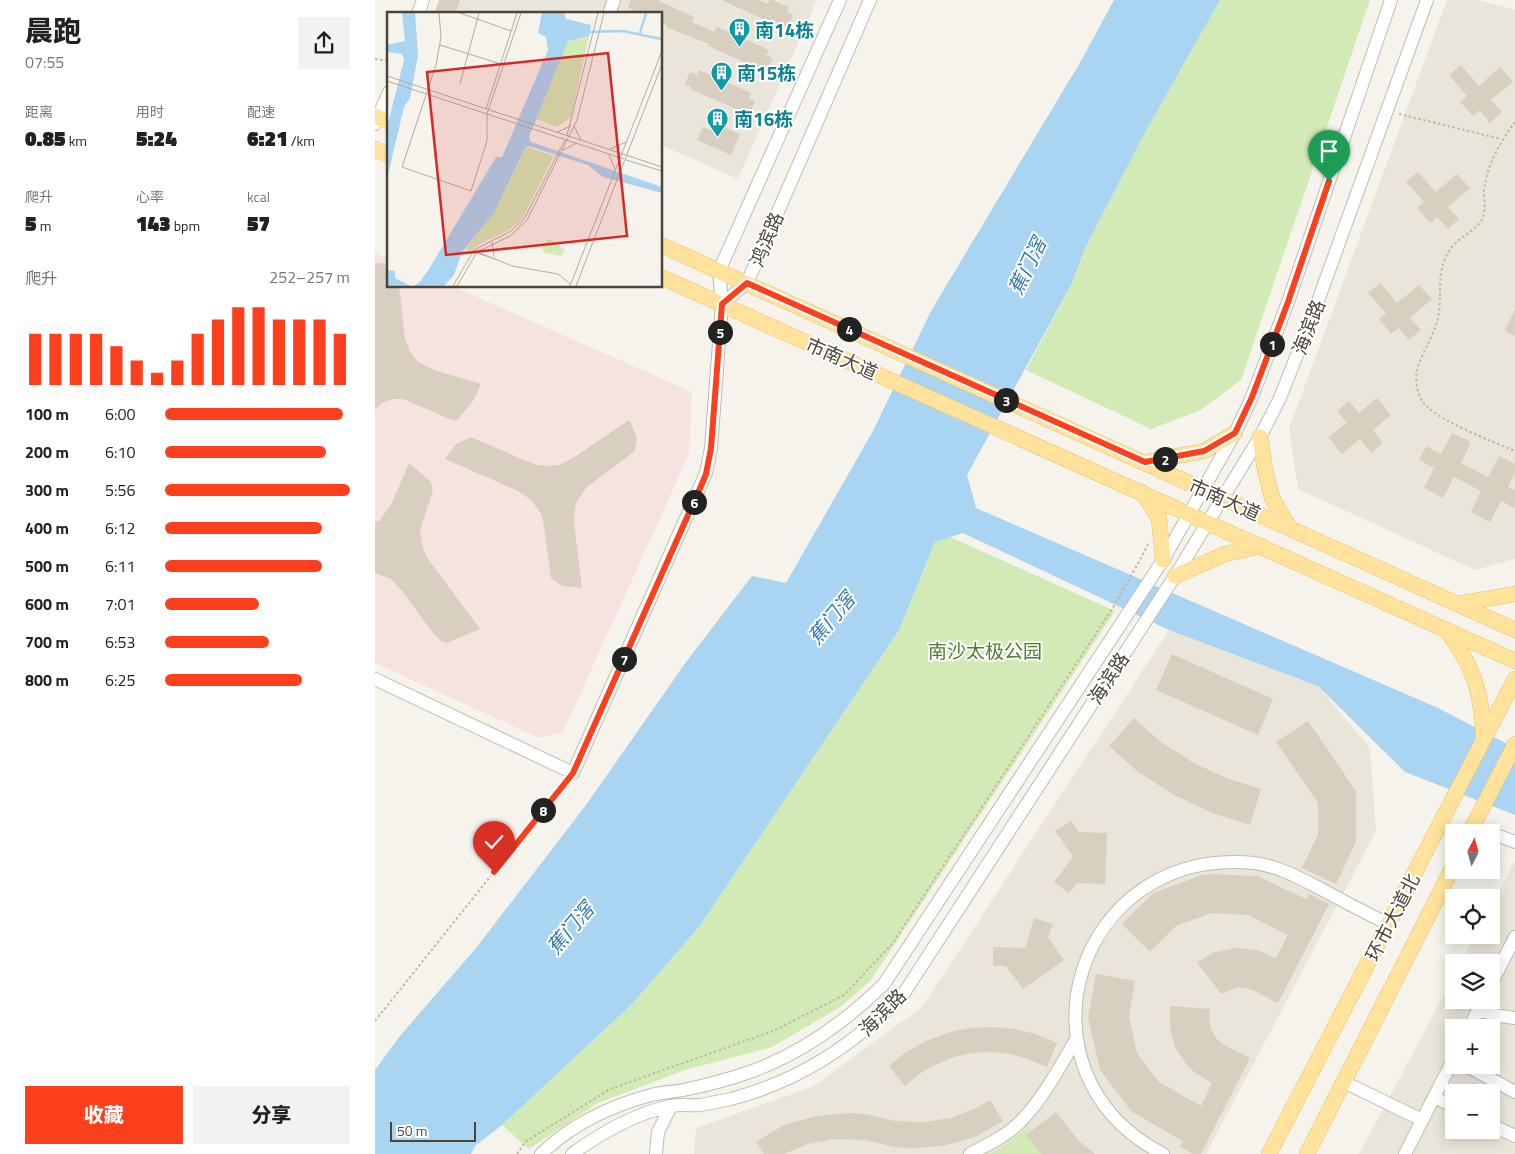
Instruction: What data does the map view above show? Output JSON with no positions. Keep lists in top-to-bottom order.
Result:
{
  "streets": {
    "main road": ["市南大道", "环市大道北"],
    "street": ["鸿滨路", "海滨路"]
  },
  "crossings": [
    ["鸿滨路", "市南大道"],
    ["海滨路", "市南大道"]
  ],
  "water": ["蕉门滘"],
  "parks": ["南沙太极公园"],
  "places": {
    "building": ["南14栋", "南15栋", "南16栋"]
  },
  "scale_bar": "50 m",
  "north": "top",
  "page": {
    "heading": ["晨跑", "07:55"],
    "stats": [
      ["距离", "0.85 km"],
      ["用时", "5:24"],
      ["配速", "6:21 /km"],
      ["爬升", "5 m"],
      ["心率", "143 bpm"],
      ["kcal", "57"]
    ],
    "chart": ["爬升", "252–257 m"],
    "pins": [
      "4",
      "5",
      "1",
      "3",
      "2",
      "6",
      "7",
      "8"
    ],
    "list": [
      {
        "name": "100 m",
        "note": "6:00"
      },
      {
        "name": "200 m",
        "note": "6:10"
      },
      {
        "name": "300 m",
        "note": "5:56"
      },
      {
        "name": "400 m",
        "note": "6:12"
      },
      {
        "name": "500 m",
        "note": "6:11"
      },
      {
        "name": "600 m",
        "note": "7:01"
      },
      {
        "name": "700 m",
        "note": "6:53"
      },
      {
        "name": "800 m",
        "note": "6:25"
      }
    ],
    "map_buttons": ["+", "−"],
    "buttons": ["收藏", "分享"],
    "scale": "50 m"
  }
}
